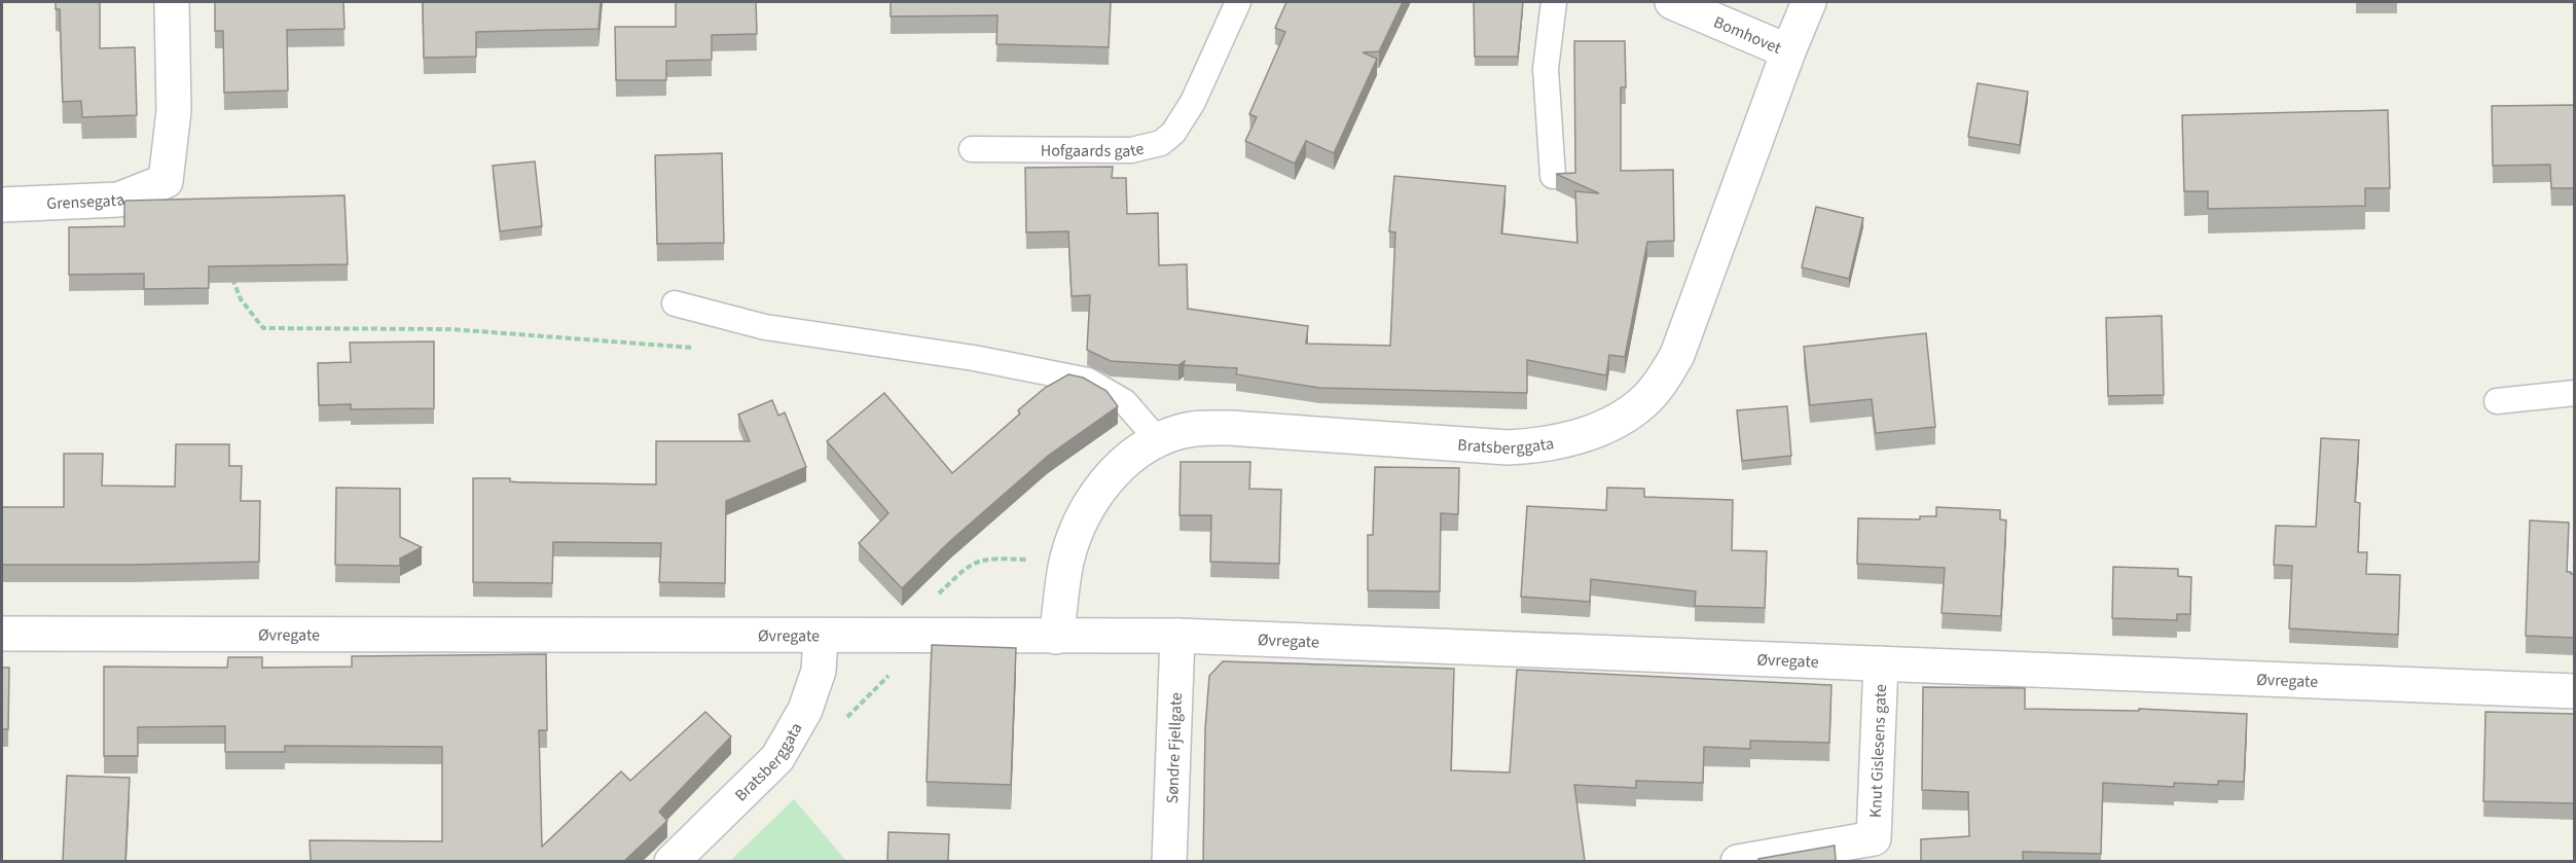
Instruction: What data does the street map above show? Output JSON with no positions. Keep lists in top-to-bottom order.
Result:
{
  "streets": {
    "street": [
      "Bomhovet",
      "Grensegata",
      "Bratsberggata",
      "Øvregate",
      "Søndre Fjellgate",
      "Knut Gislesens gate"
    ],
    "lane": ["Hofgaards gate"]
  },
  "crossings": [
    ["Bomhovet", "Bratsberggata"],
    ["Bratsberggata", "Øvregate"],
    ["Øvregate", "Søndre Fjellgate"],
    ["Øvregate", "Knut Gislesens gate"]
  ]
}
